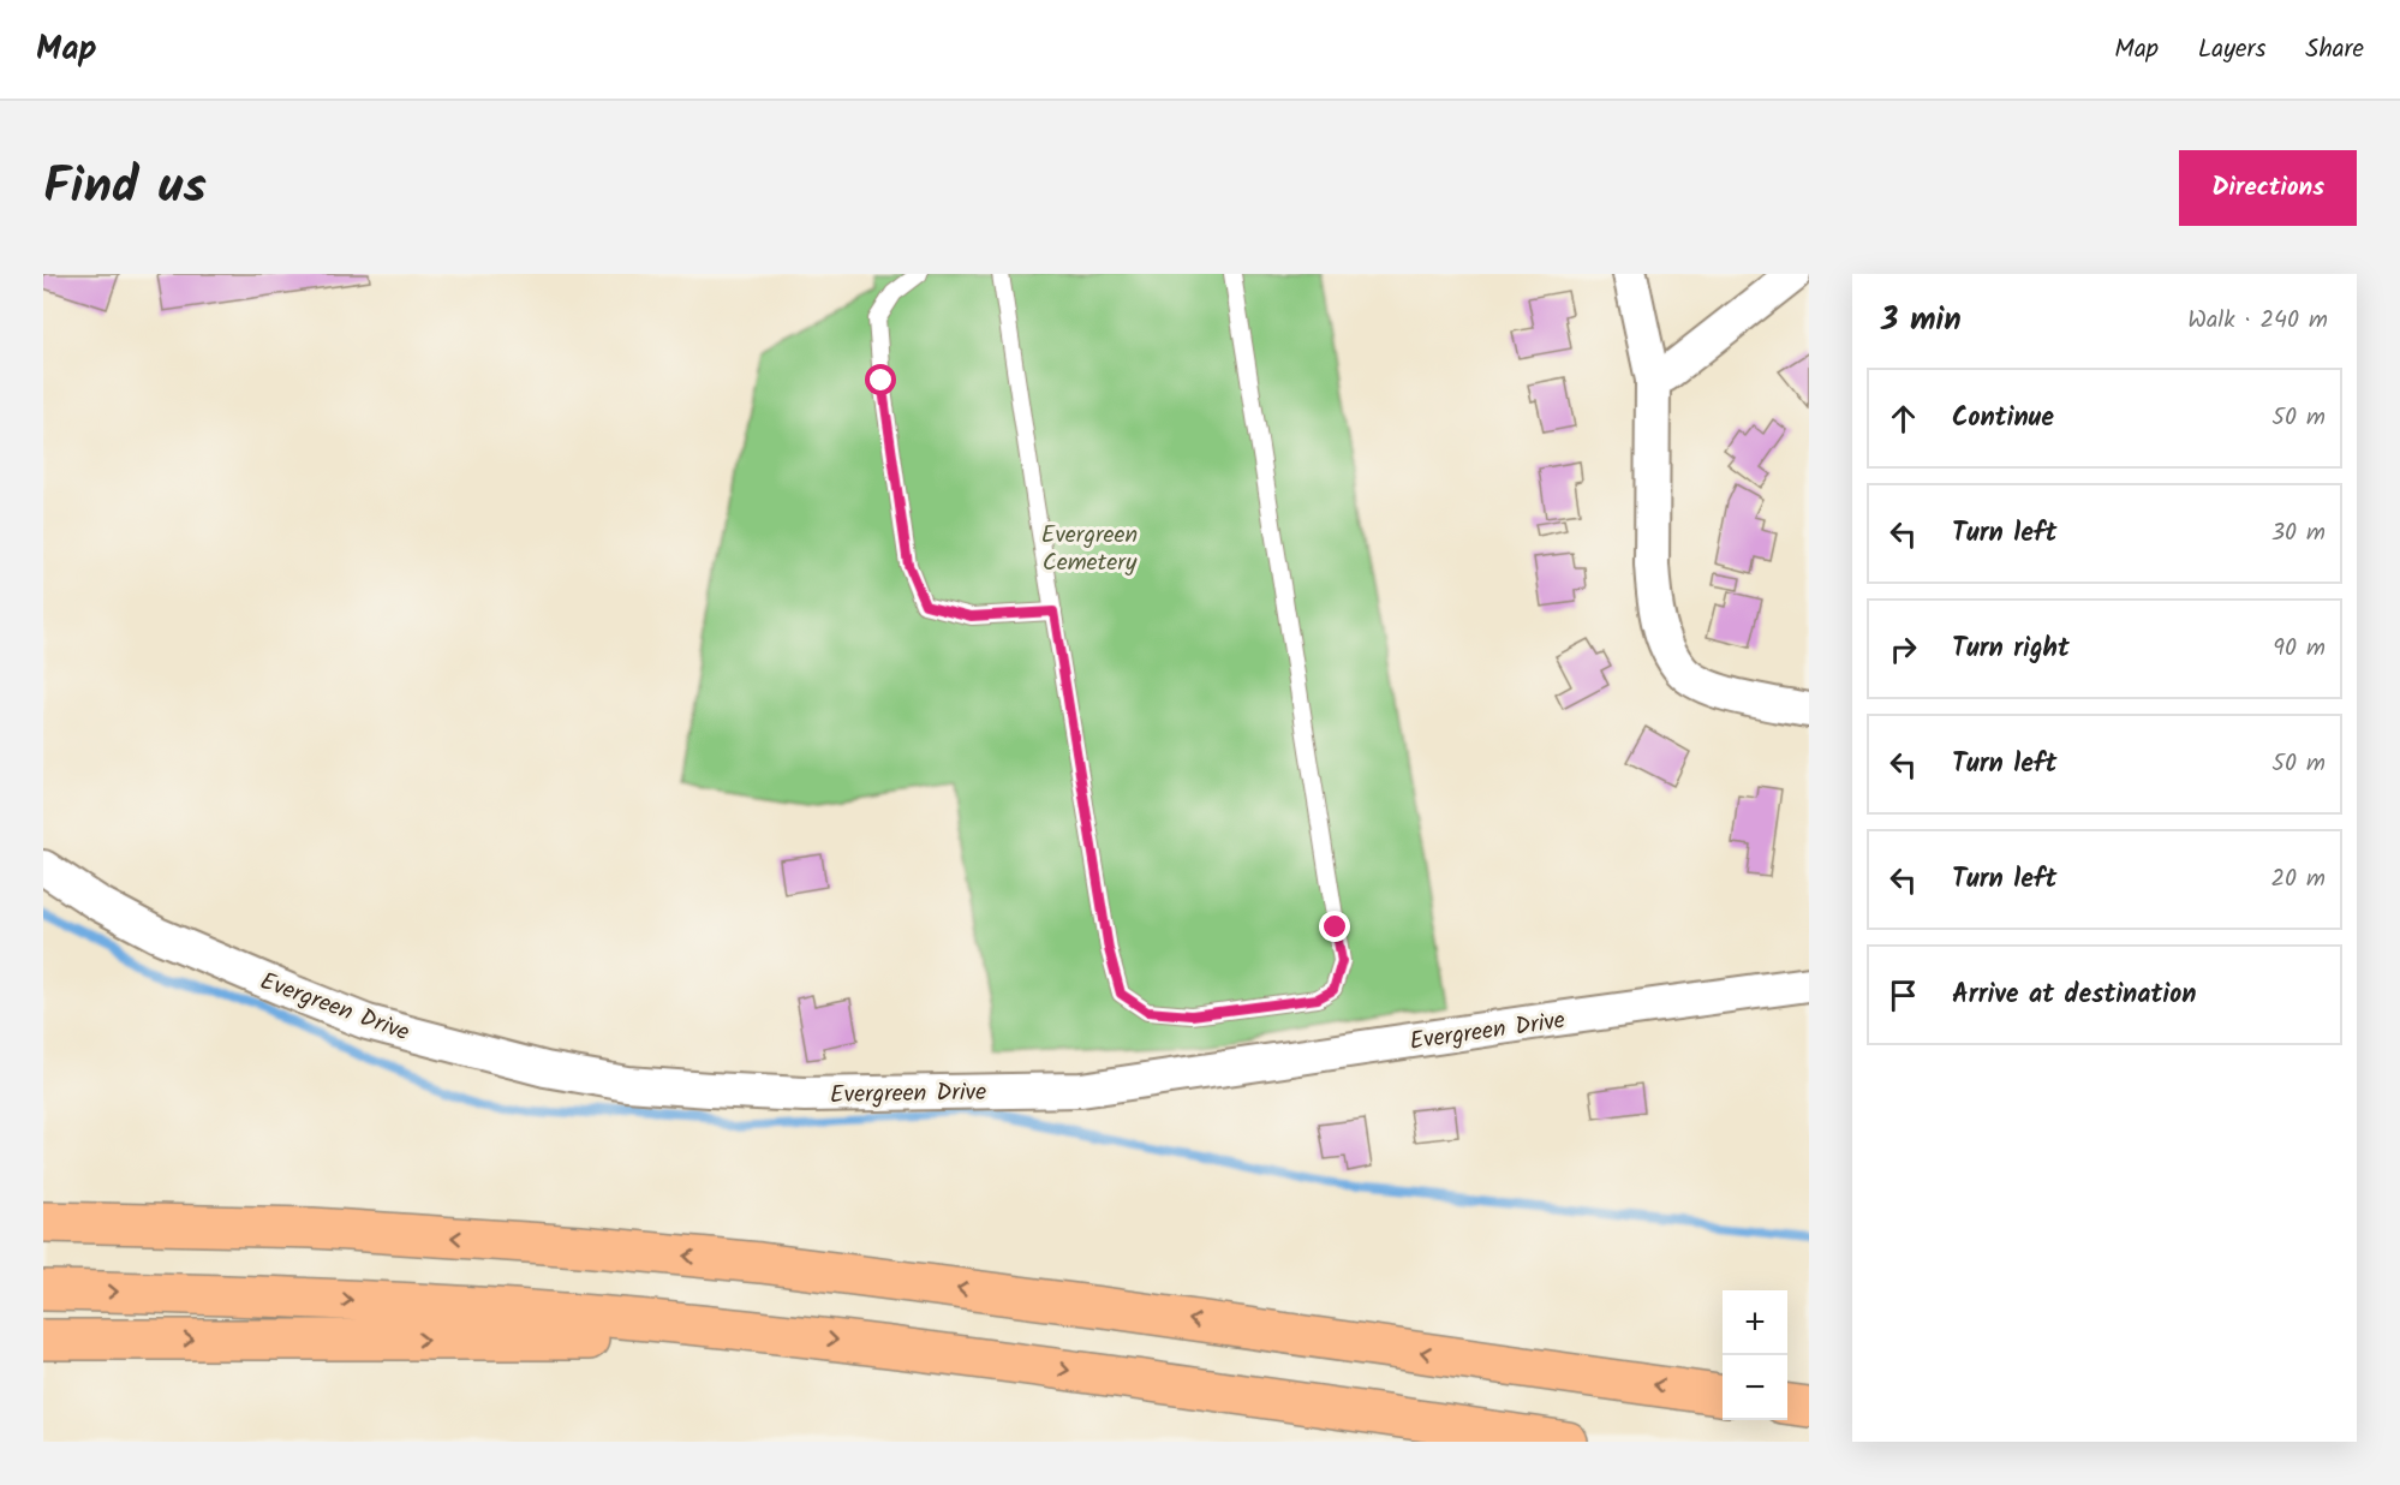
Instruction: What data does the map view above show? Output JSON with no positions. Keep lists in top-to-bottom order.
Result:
{
  "streets": {
    "street": ["Evergreen Drive"]
  },
  "parks": ["Evergreen Cemetery"],
  "page": {
    "header": "Map",
    "nav": ["Map", "Layers", "Share"],
    "title": "Find us",
    "buttons": "Directions",
    "heading": ["3 min", "Walk · 240 m"],
    "list": [
      ["Continue", "50 m"],
      ["Turn left", "30 m"],
      ["Turn right", "90 m"],
      ["Turn left", "50 m"],
      ["Turn left", "20 m"],
      "Arrive at destination"
    ],
    "map_buttons": ["+", "−"]
  }
}
